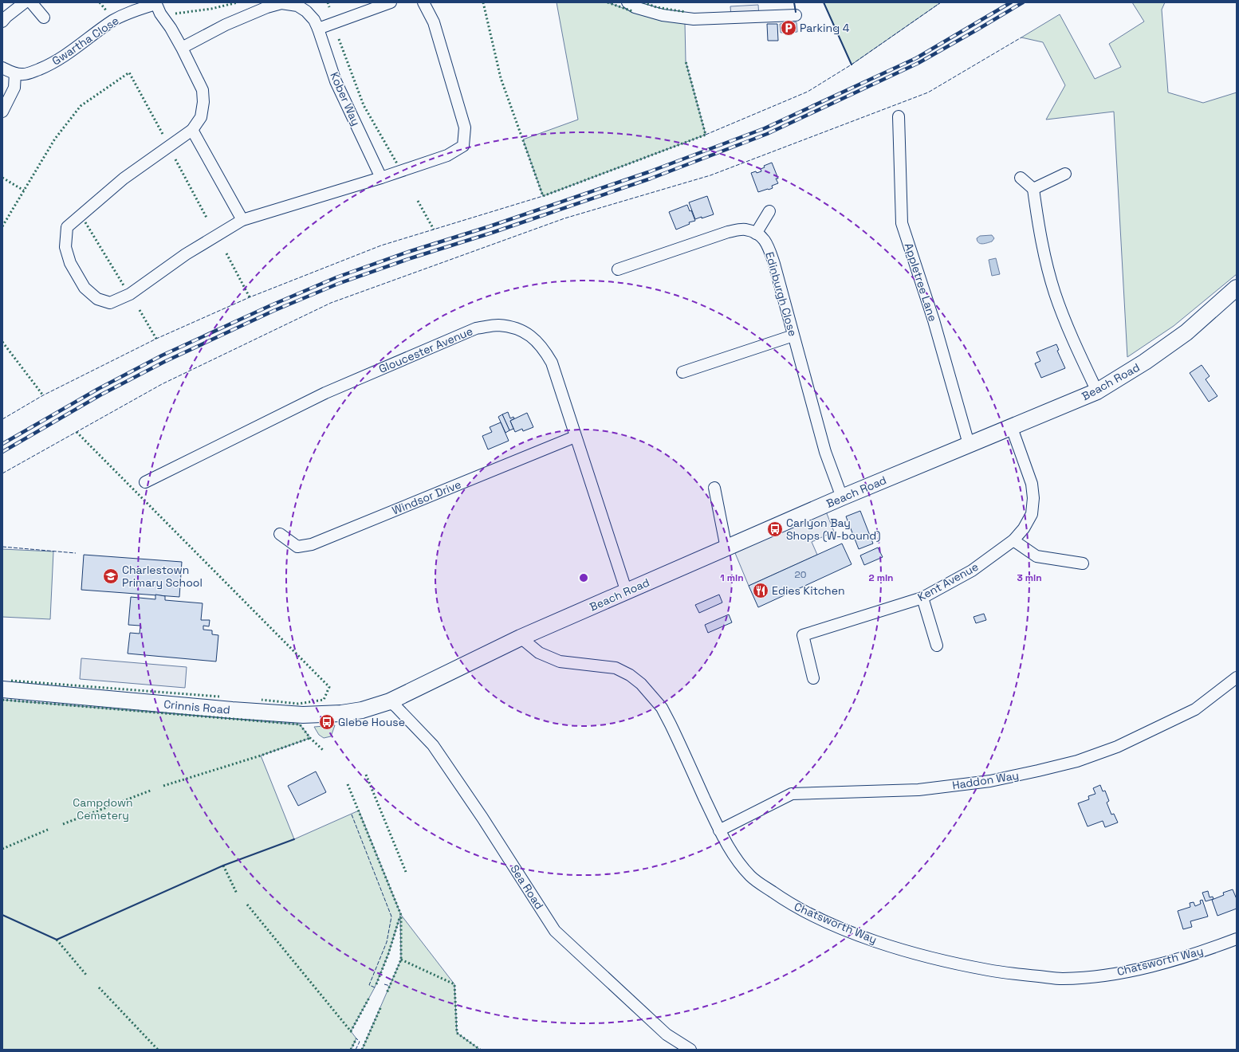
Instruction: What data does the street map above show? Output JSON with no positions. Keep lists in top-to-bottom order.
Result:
{
  "streets": {
    "street": [
      "Gwartha Close",
      "Kober Way",
      "Appletree Lane",
      "Edinburgh Close",
      "Gloucester Avenue",
      "Beach Road",
      "Windsor Drive",
      "Kent Avenue",
      "Crinnis Road",
      "Haddon Way",
      "Sea Road",
      "Chatsworth Way"
    ]
  },
  "crossings": [
    ["Appletree Lane", "Beach Road"],
    ["Edinburgh Close", "Beach Road"],
    ["Gloucester Avenue", "Beach Road"],
    ["Gloucester Avenue", "Windsor Drive"],
    ["Beach Road", "Kent Avenue"],
    ["Beach Road", "Crinnis Road"],
    ["Beach Road", "Sea Road"],
    ["Beach Road", "Chatsworth Way"],
    ["Crinnis Road", "Sea Road"],
    ["Haddon Way", "Chatsworth Way"]
  ],
  "parks": ["Campdown Cemetery"],
  "places": {
    "parking": ["Parking 4"],
    "bus stop": ["Carlyon Bay Shops (W-bound)", "Glebe House"],
    "school or university": ["Charlestown Primary School"],
    "restaurant": ["Edies Kitchen"]
  },
  "house_numbers": ["20"],
  "rings": ["1 min", "2 min", "3 min"]
}
